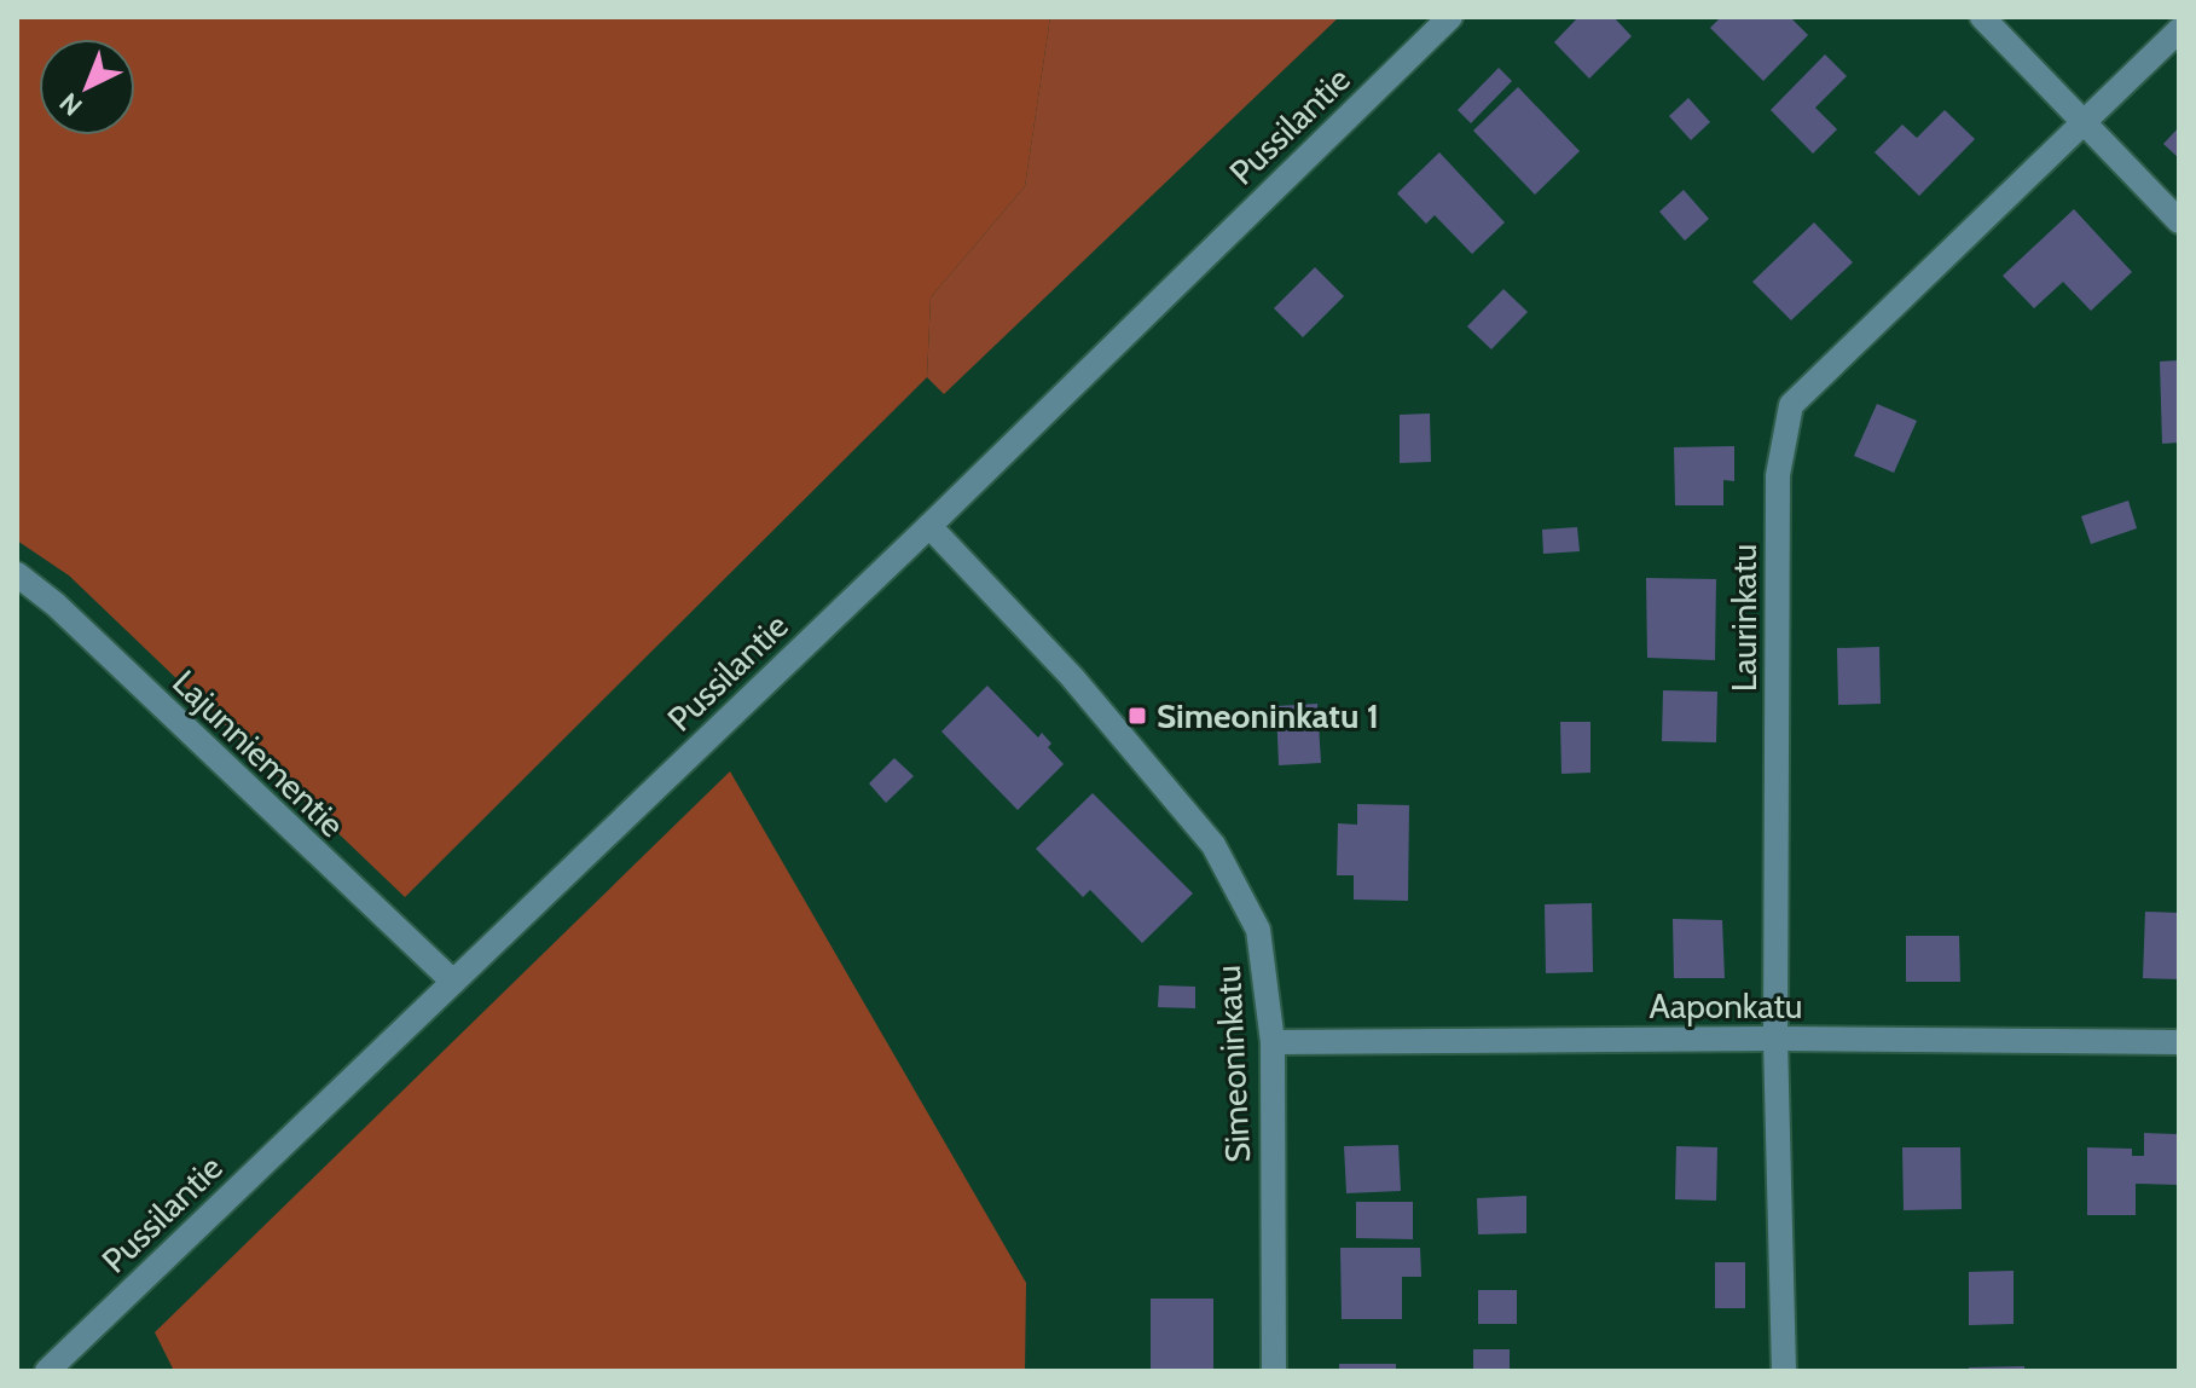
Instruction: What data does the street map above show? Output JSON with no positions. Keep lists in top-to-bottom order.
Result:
{
  "streets": {
    "street": [
      "Pussilantie",
      "Laurinkatu",
      "Lajunniementie",
      "Aaponkatu",
      "Simeoninkatu"
    ]
  },
  "crossings": [
    ["Pussilantie", "Lajunniementie"],
    ["Pussilantie", "Simeoninkatu"],
    ["Laurinkatu", "Aaponkatu"],
    ["Aaponkatu", "Simeoninkatu"]
  ],
  "places": {
    "transit": ["Simeoninkatu 1"]
  },
  "north": "bottom left"
}
